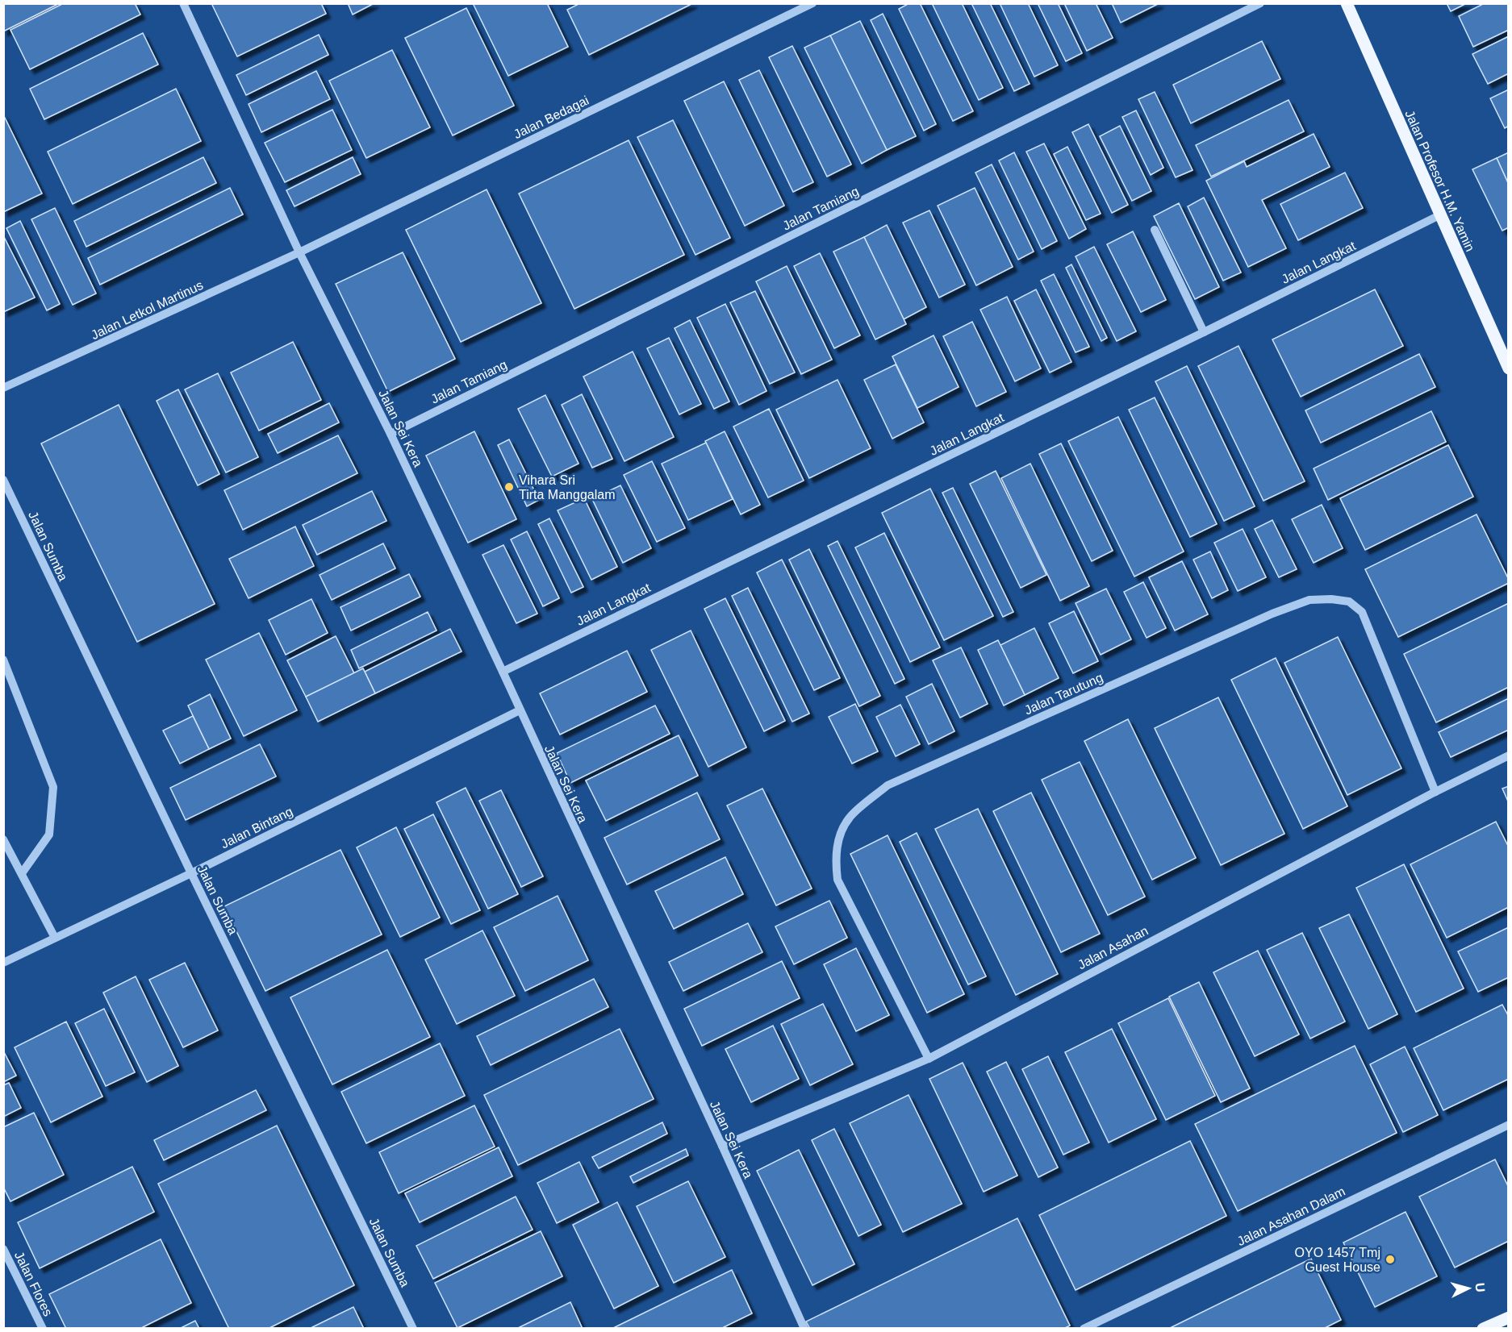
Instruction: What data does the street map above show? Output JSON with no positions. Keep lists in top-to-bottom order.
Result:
{
  "streets": {
    "main road": ["Jalan Profesor H.M. Yamin"],
    "street": [
      "Jalan Bedagai",
      "Jalan Tamiang",
      "Jalan Langkat",
      "Jalan Letkol Martinus",
      "Jalan Sei Kera",
      "Jalan Sumba",
      "Jalan Tarutung",
      "Jalan Bintang",
      "Jalan Asahan",
      "Jalan Asahan Dalam",
      "Jalan Flores"
    ]
  },
  "crossings": [
    ["Jalan Bedagai", "Jalan Letkol Martinus"],
    ["Jalan Bedagai", "Jalan Sei Kera"],
    ["Jalan Profesor H.M. Yamin", "Jalan Langkat"],
    ["Jalan Tamiang", "Jalan Sei Kera"],
    ["Jalan Langkat", "Jalan Sei Kera"],
    ["Jalan Letkol Martinus", "Jalan Sei Kera"],
    ["Jalan Sei Kera", "Jalan Bintang"],
    ["Jalan Sei Kera", "Jalan Asahan"],
    ["Jalan Sumba", "Jalan Bintang"],
    ["Jalan Tarutung", "Jalan Asahan"]
  ],
  "places": ["Vihara Sri Tirta Manggalam", "OYO 1457 Tmj Guest House"],
  "north": "right"
}
